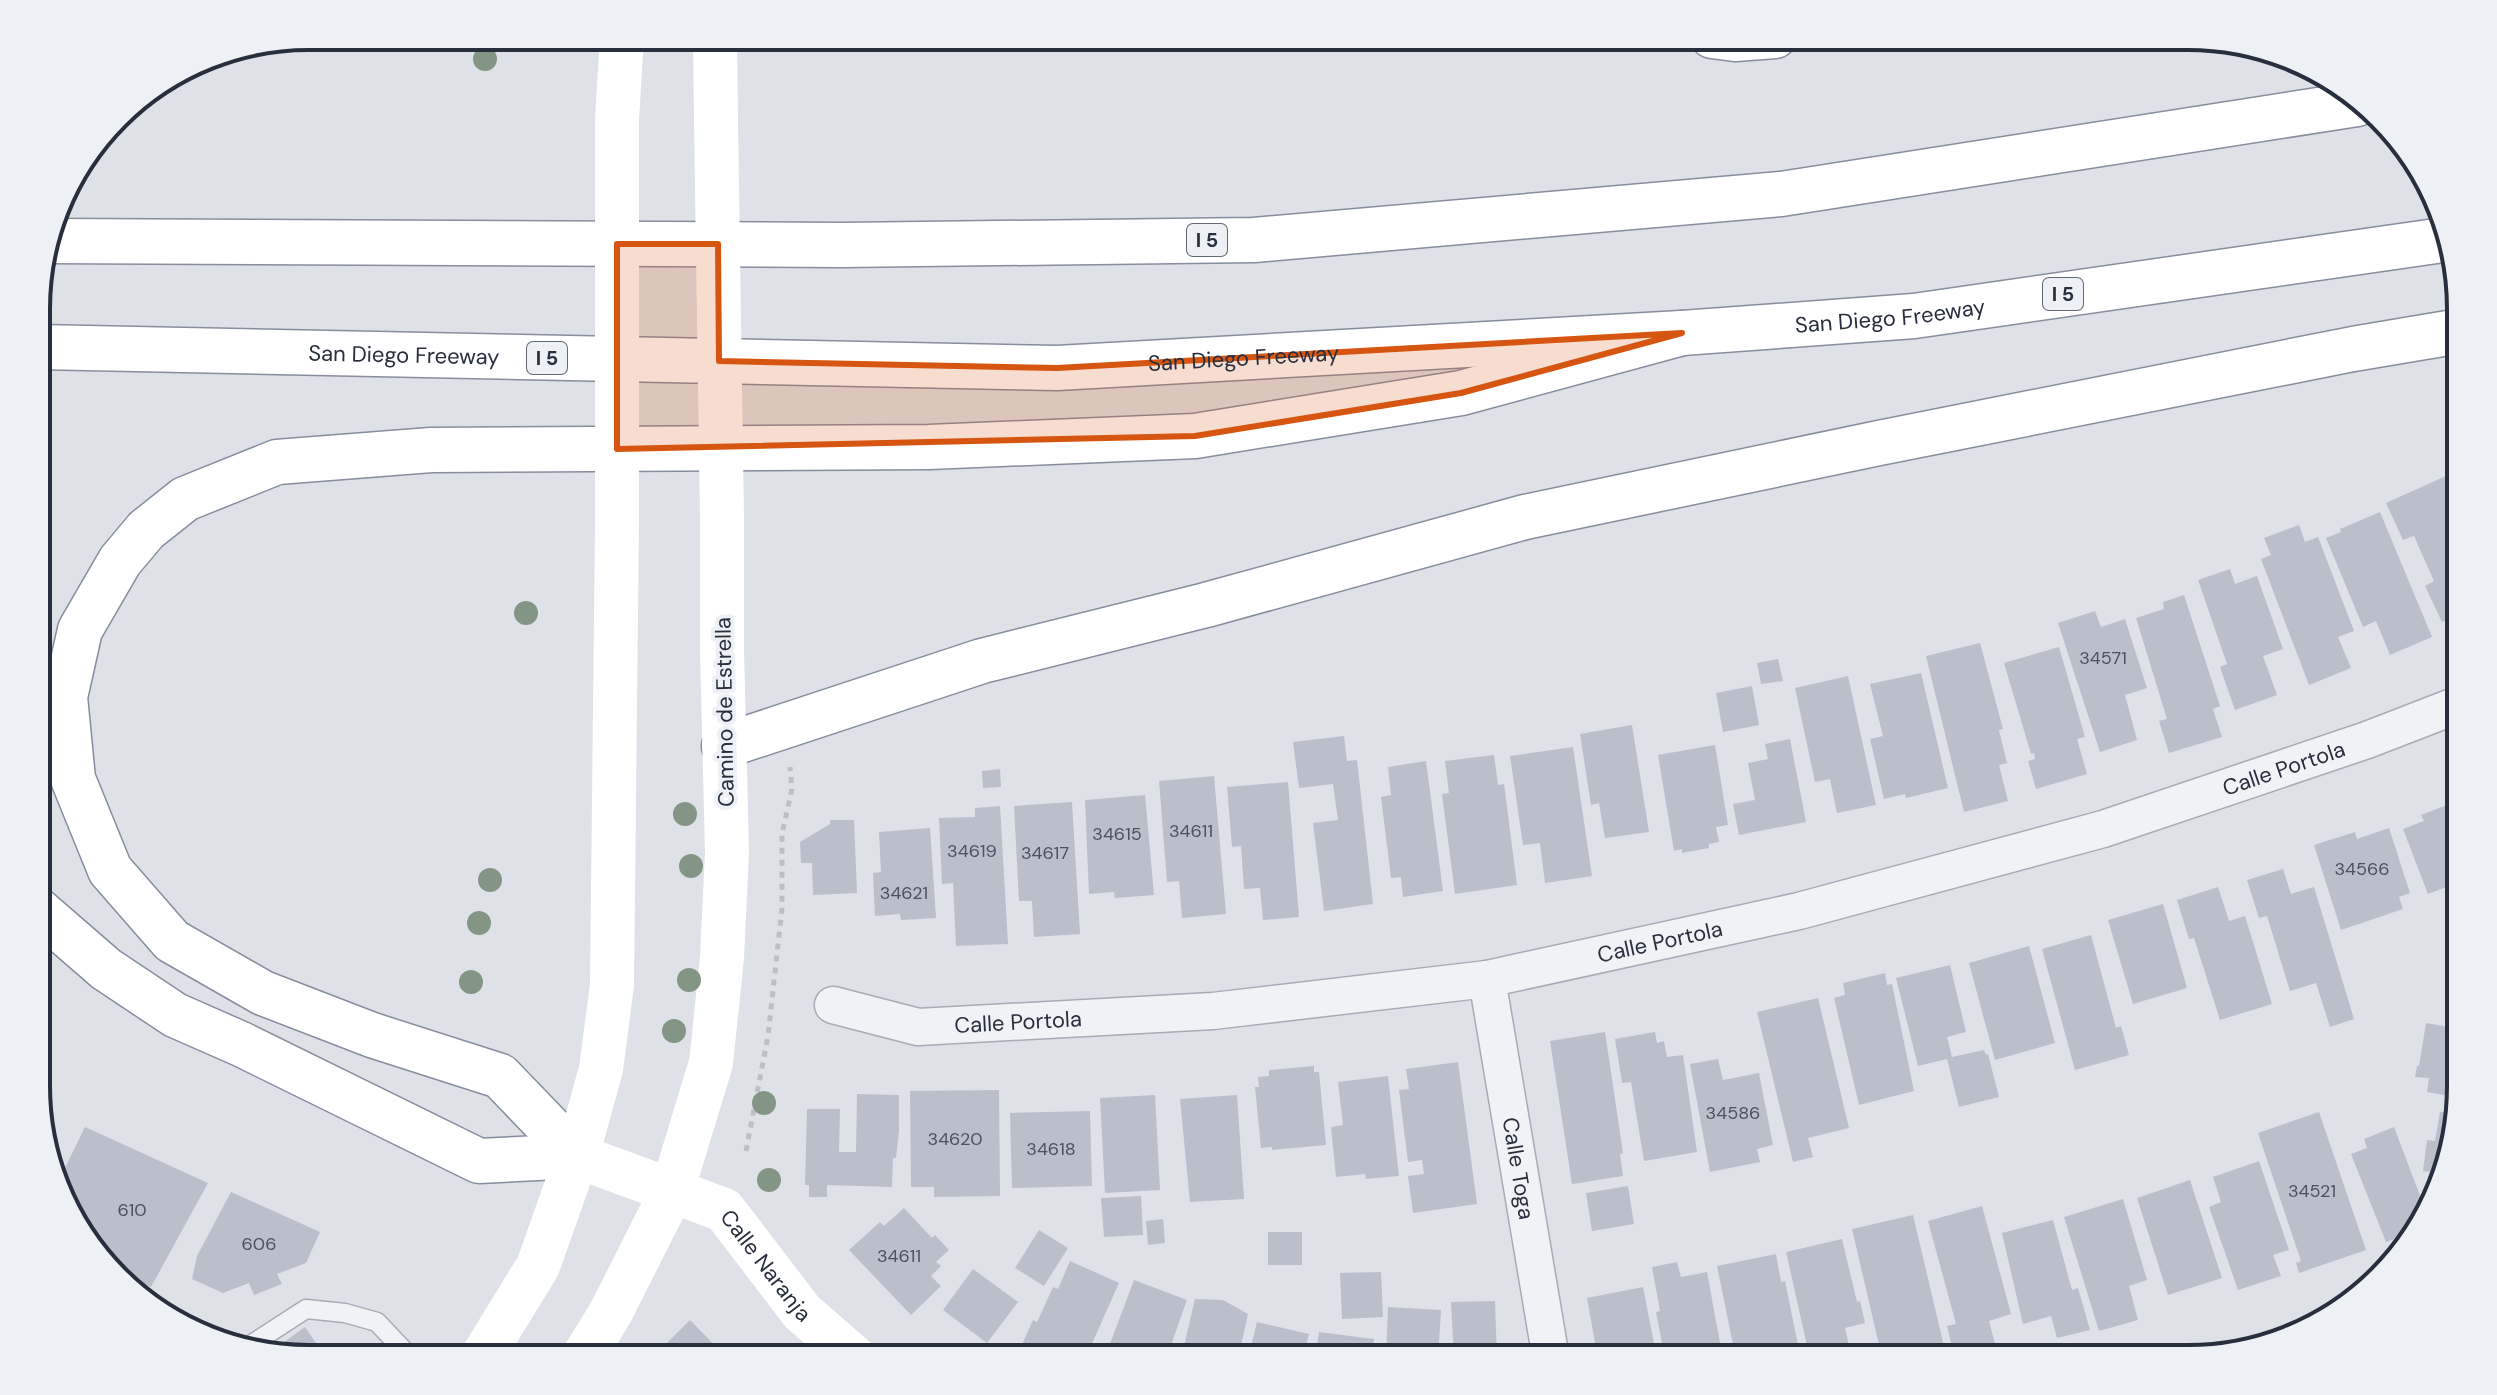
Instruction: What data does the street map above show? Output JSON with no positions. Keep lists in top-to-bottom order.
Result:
{
  "streets": {
    "main road": [
      "I 5",
      "San Diego Freeway",
      "Camino de Estrella",
      "Calle Naranja"
    ],
    "street": ["Calle Portola", "Calle Toga"]
  },
  "crossings": [
    ["Camino de Estrella", "Calle Naranja"],
    ["Calle Portola", "Calle Toga"]
  ],
  "house_numbers": [
    "34571",
    "34611",
    "34615",
    "34619",
    "34617",
    "34566",
    "34621",
    "34586",
    "34620",
    "34618",
    "34521",
    "610",
    "606",
    "34611"
  ]
}
